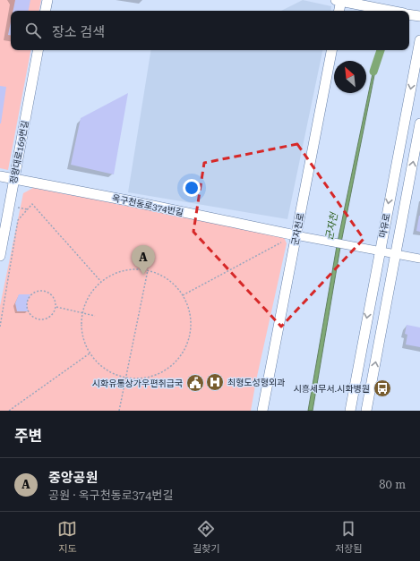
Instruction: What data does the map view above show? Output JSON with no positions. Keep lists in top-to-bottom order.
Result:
{
  "streets": {
    "street": [
      "정왕대로169번길",
      "옥구천동로374번길",
      "마유로",
      "군자천로"
    ]
  },
  "crossings": [
    ["정왕대로169번길", "옥구천동로374번길"],
    ["옥구천동로374번길", "군자천로"]
  ],
  "water": ["군자천"],
  "places": {
    "hospital": ["최형도성형외과"],
    "public building": ["시화유통상가우편취급국"],
    "bus stop": ["시흥세무서.시화병원"]
  },
  "north": "top left",
  "page": {
    "search": "장소 검색",
    "pins": "A",
    "heading": "주변",
    "list": [
      {
        "mark": "A",
        "name": "중앙공원",
        "note": "공원 · 옥구천동로374번길",
        "value": "80 m"
      }
    ],
    "nav": ["지도", "길찾기", "저장됨"]
  }
}
